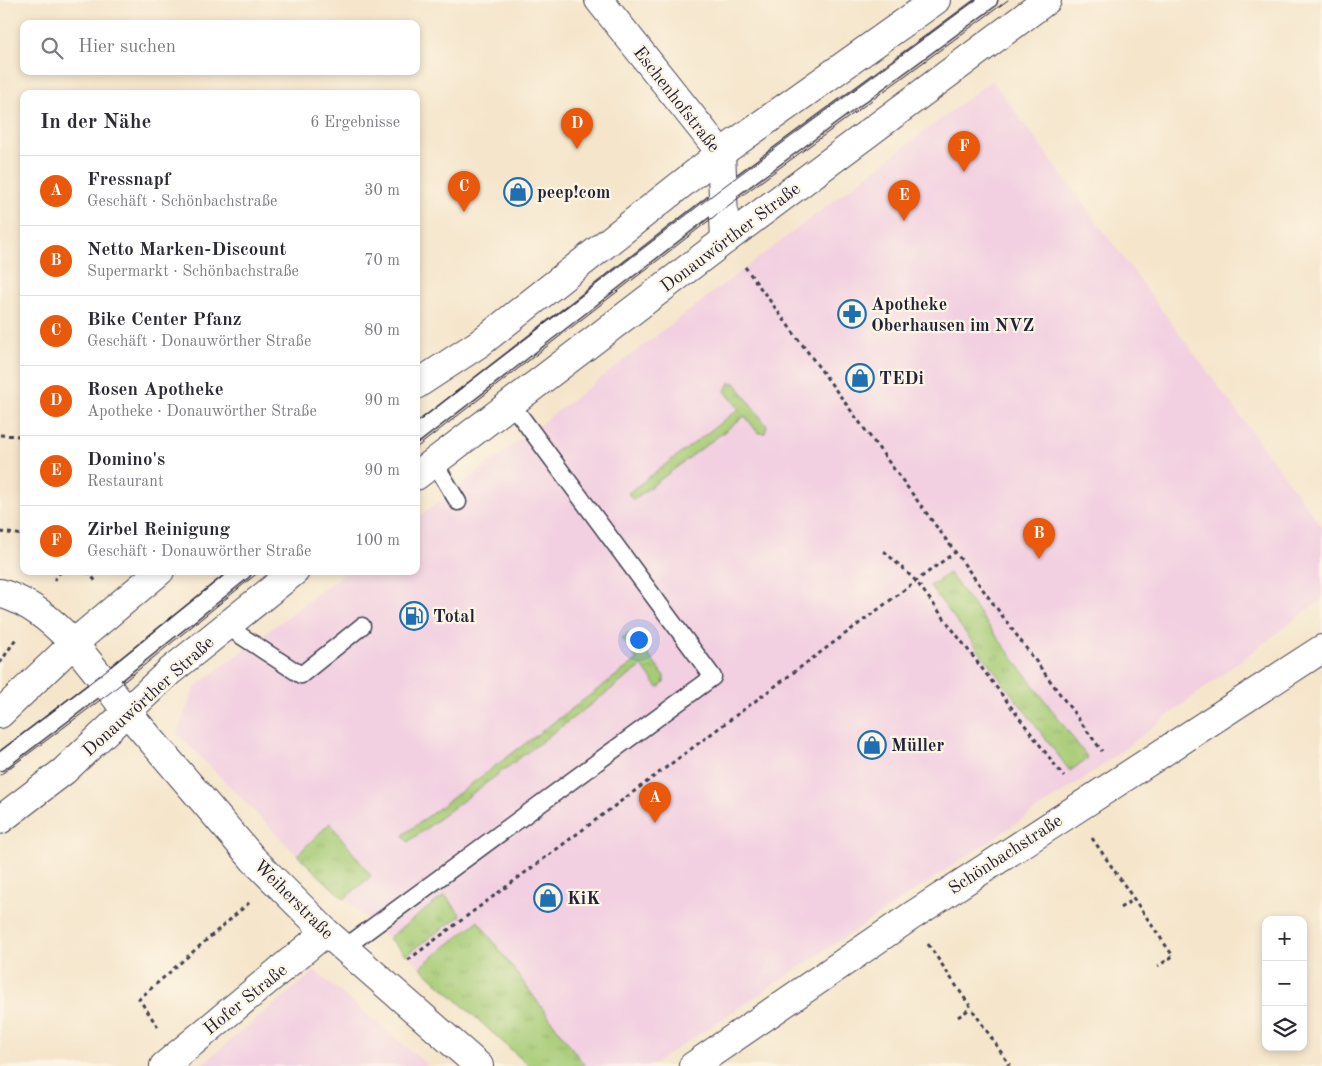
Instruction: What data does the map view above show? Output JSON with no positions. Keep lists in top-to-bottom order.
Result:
{
  "streets": {
    "main road": [
      "Eschenhofstraße",
      "Donauwörther Straße",
      "Schönbachstraße",
      "Weiherstraße",
      "Hofer Straße"
    ]
  },
  "crossings": [
    ["Eschenhofstraße", "Donauwörther Straße"],
    ["Donauwörther Straße", "Weiherstraße"],
    ["Weiherstraße", "Hofer Straße"]
  ],
  "places": {
    "shop": [
      "peep!com",
      "TEDi",
      "Müller",
      "KiK"
    ],
    "pharmacy": ["Apotheke Oberhausen im NVZ"],
    "fuel station": ["Total"]
  },
  "page": {
    "search": "Hier suchen",
    "heading": ["In der Nähe", "6 Ergebnisse"],
    "pins": [
      "D",
      "F",
      "C",
      "E",
      "B",
      "A"
    ],
    "list": [
      {
        "mark": "A",
        "name": "Fressnapf",
        "note": "Geschäft · Schönbachstraße",
        "value": "30 m"
      },
      {
        "mark": "B",
        "name": "Netto Marken-Discount",
        "note": "Supermarkt · Schönbachstraße",
        "value": "70 m"
      },
      {
        "mark": "C",
        "name": "Bike Center Pfanz",
        "note": "Geschäft · Donauwörther Straße",
        "value": "80 m"
      },
      {
        "mark": "D",
        "name": "Rosen Apotheke",
        "note": "Apotheke · Donauwörther Straße",
        "value": "90 m"
      },
      {
        "mark": "E",
        "name": "Domino's",
        "note": "Restaurant",
        "value": "90 m"
      },
      {
        "mark": "F",
        "name": "Zirbel Reinigung",
        "note": "Geschäft · Donauwörther Straße",
        "value": "100 m"
      }
    ],
    "map_buttons": ["+", "−"]
  }
}
